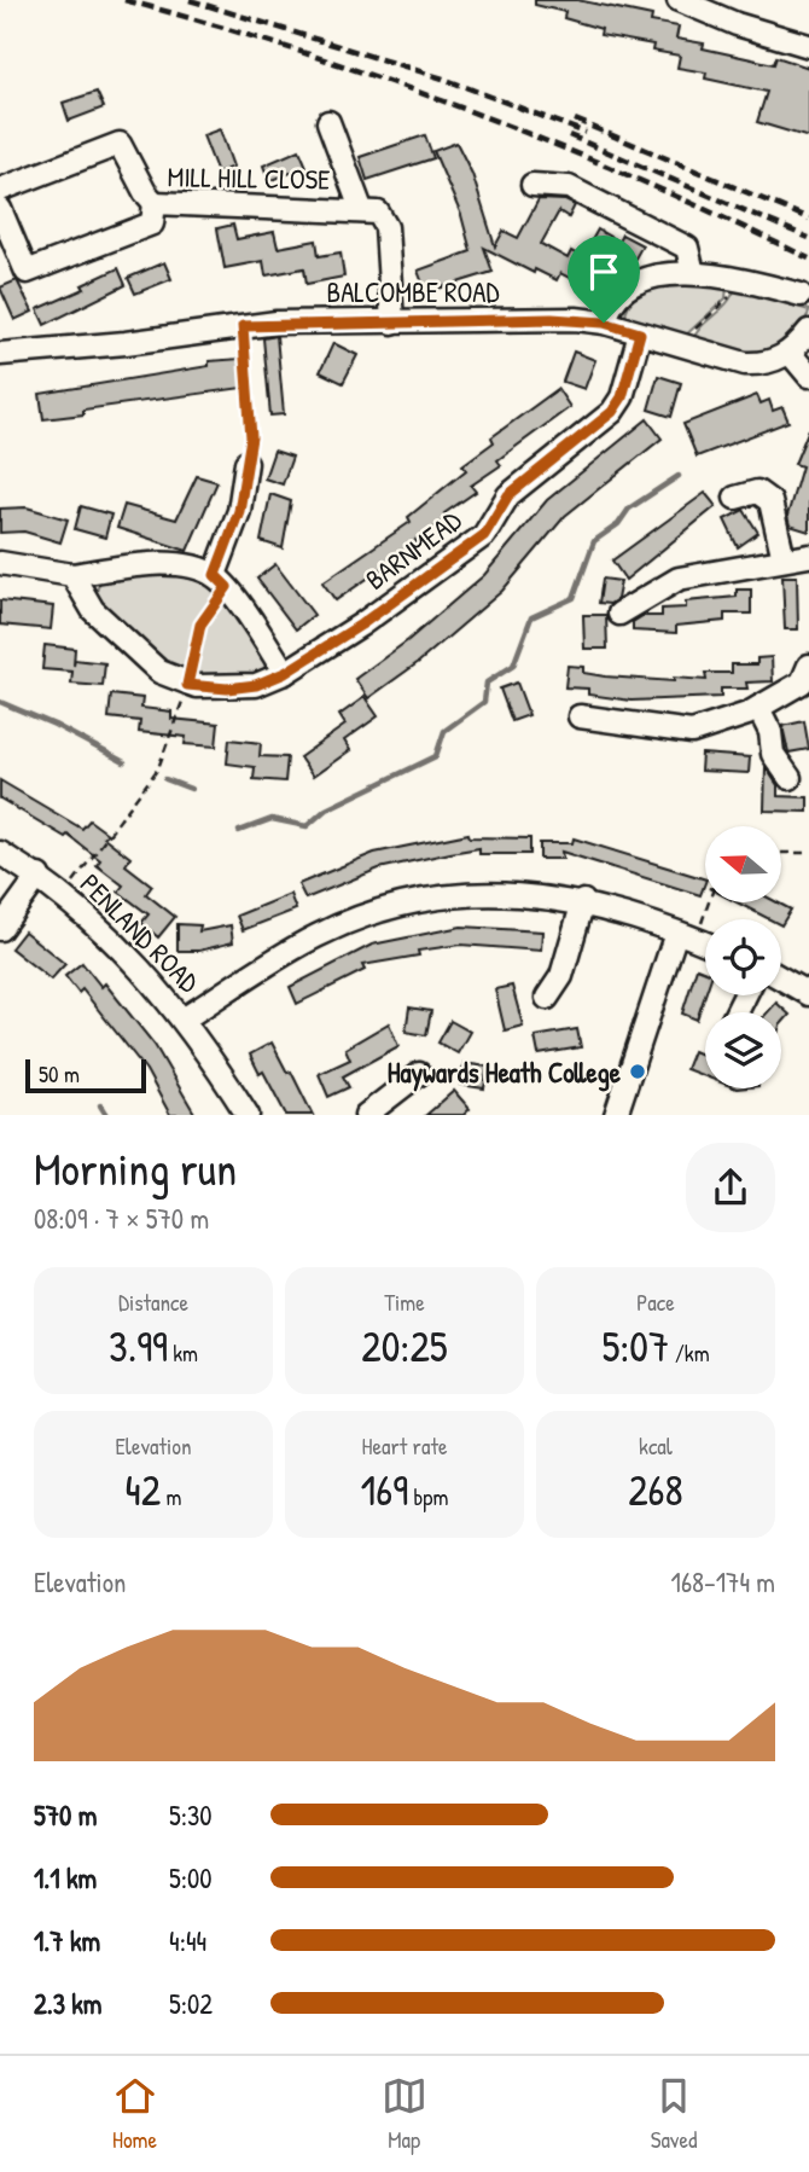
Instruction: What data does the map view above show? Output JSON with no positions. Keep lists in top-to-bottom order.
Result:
{
  "streets": {
    "street": [
      "MILL HILL CLOSE",
      "BALCOMBE ROAD",
      "BARNMEAD",
      "PENLAND ROAD"
    ]
  },
  "crossings": [
    ["MILL HILL CLOSE", "BALCOMBE ROAD"],
    ["BALCOMBE ROAD", "BARNMEAD"]
  ],
  "places": ["Haywards Heath College"],
  "scale_bar": "50 m",
  "north": "left",
  "page": {
    "scale": "50 m",
    "heading": ["Morning run", "08:09 · 7 × 570 m"],
    "stats": [
      ["Distance", "3.99 km"],
      ["Time", "20:25"],
      ["Pace", "5:07 /km"],
      ["Elevation", "42 m"],
      ["Heart rate", "169 bpm"],
      ["kcal", "268"]
    ],
    "chart": ["Elevation", "168–174 m"],
    "list": [
      {
        "name": "570 m",
        "note": "5:30"
      },
      {
        "name": "1.1 km",
        "note": "5:00"
      },
      {
        "name": "1.7 km",
        "note": "4:44"
      },
      {
        "name": "2.3 km",
        "note": "5:02"
      }
    ],
    "tabs": ["Home", "Map", "Saved"]
  }
}
